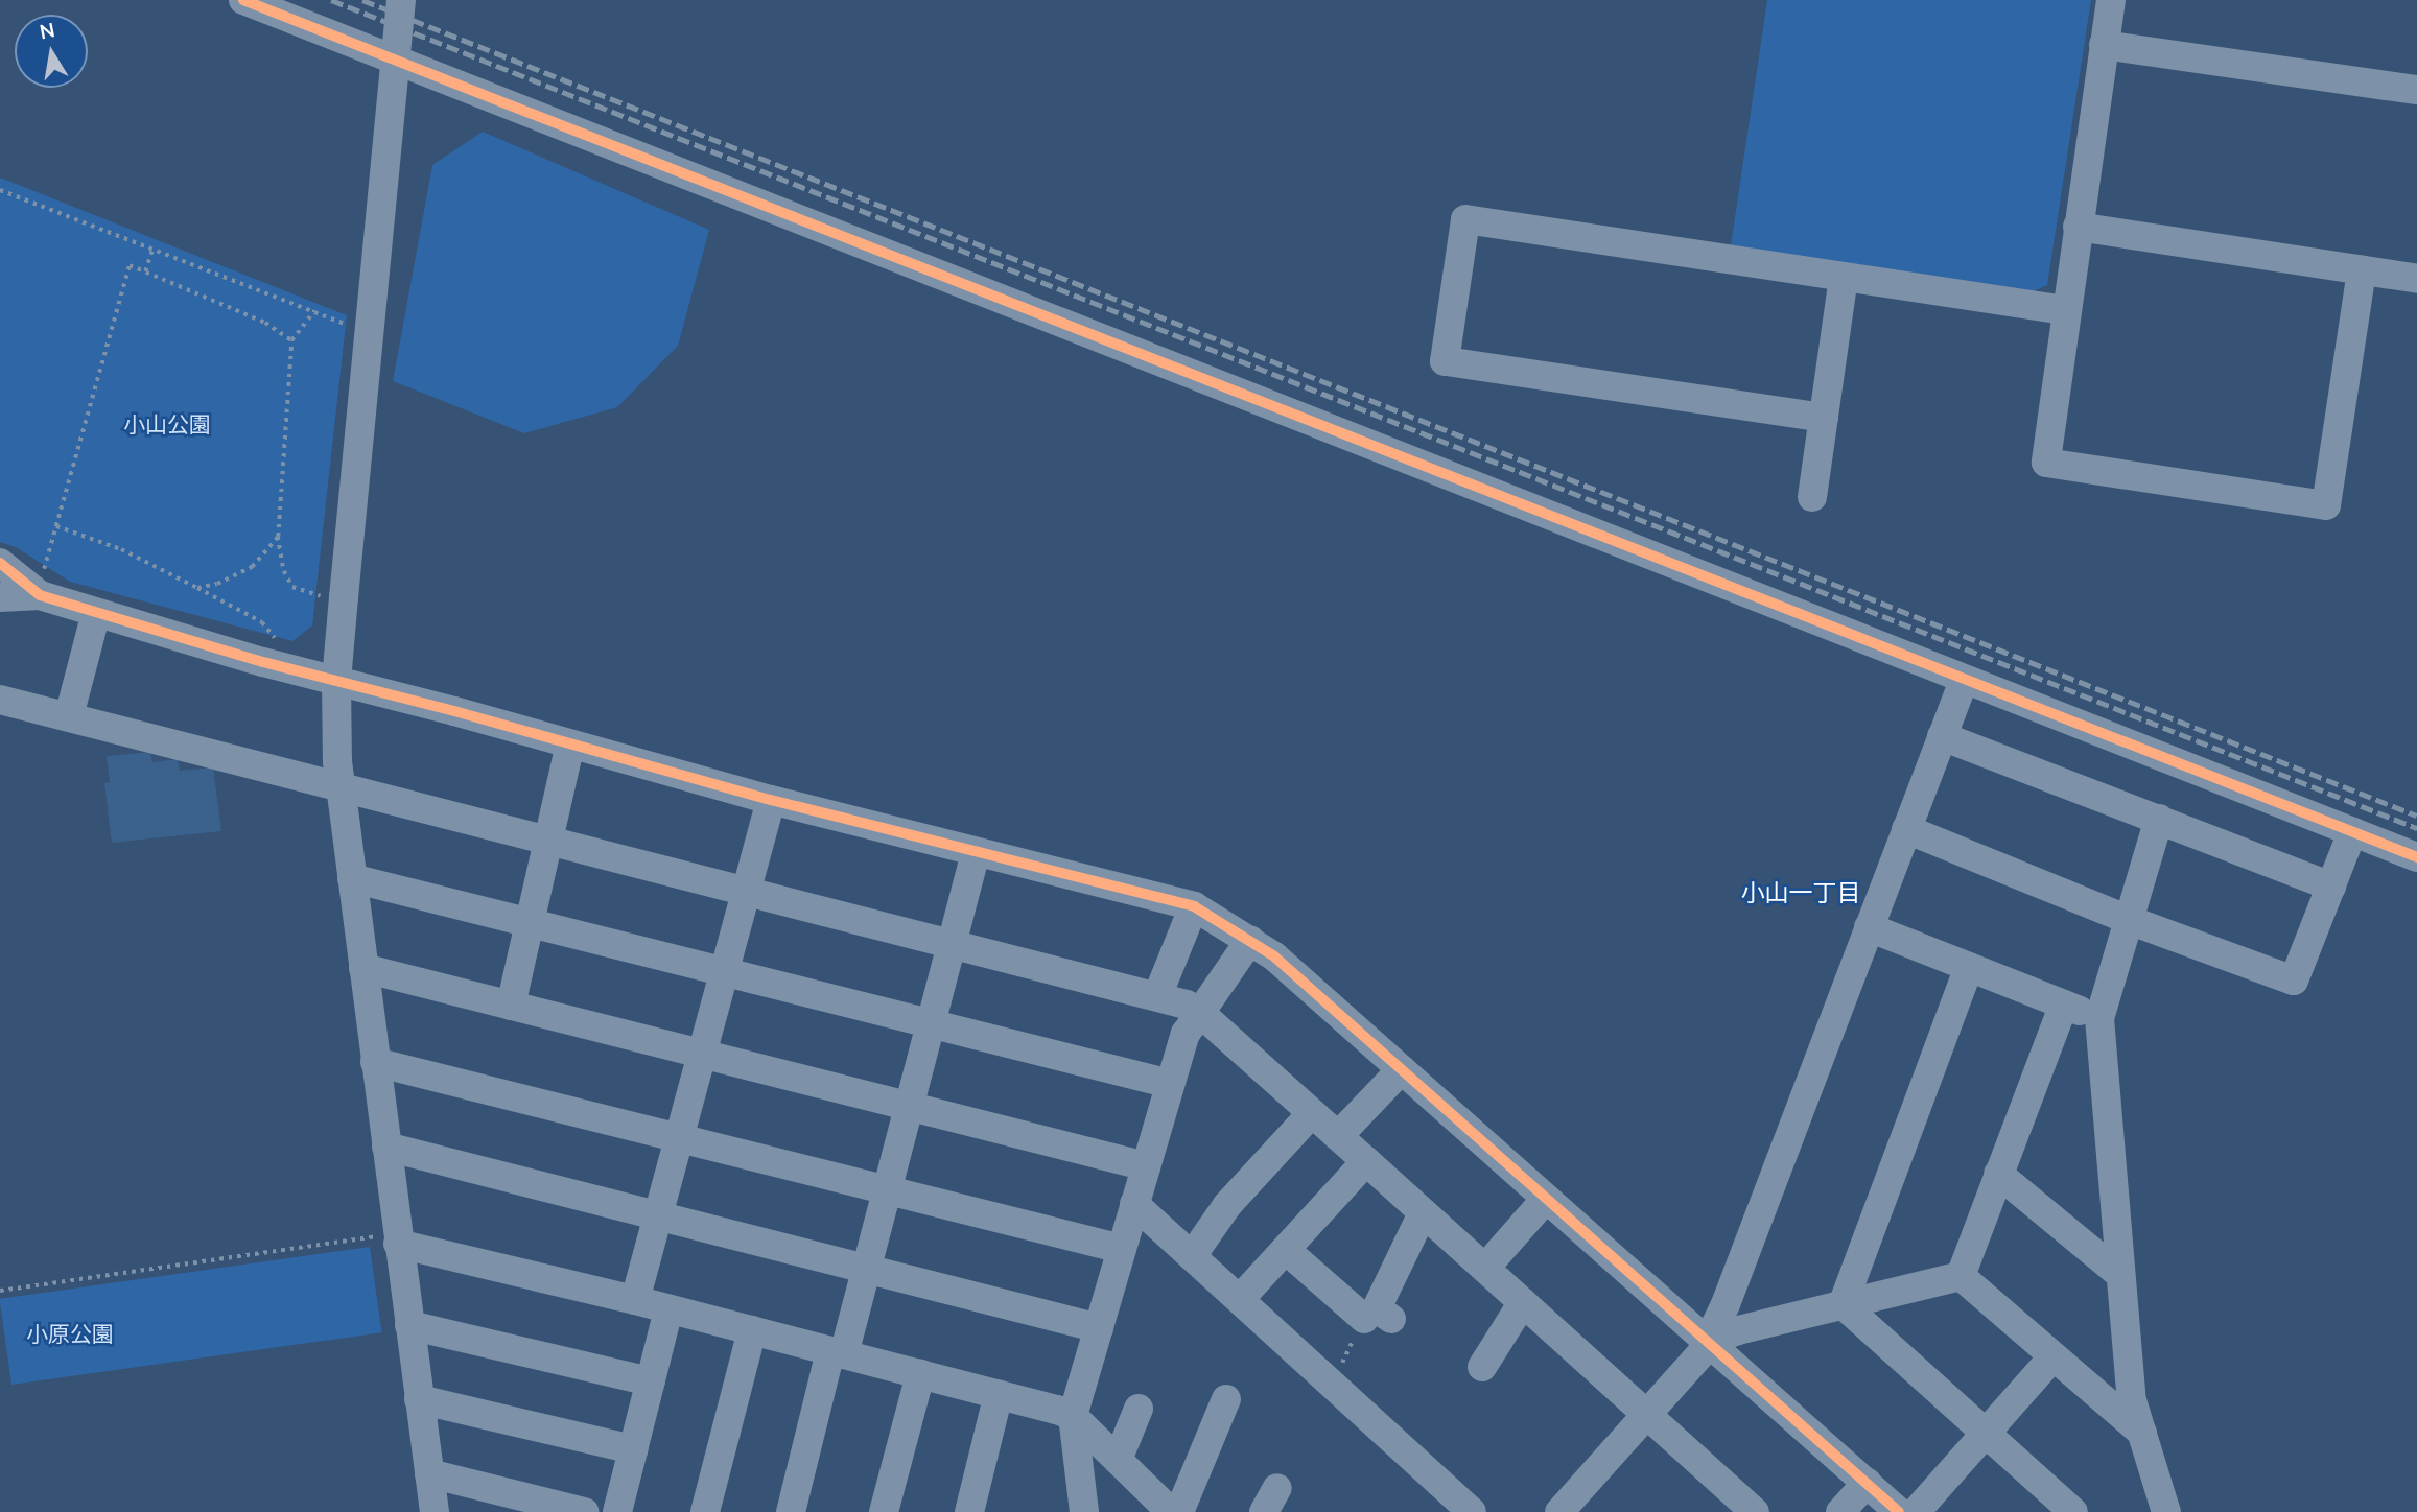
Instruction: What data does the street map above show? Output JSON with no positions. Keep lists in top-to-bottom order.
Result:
{
  "districts": ["小山一丁目"],
  "parks": ["小山公園", "小原公園"],
  "north": "top"
}
